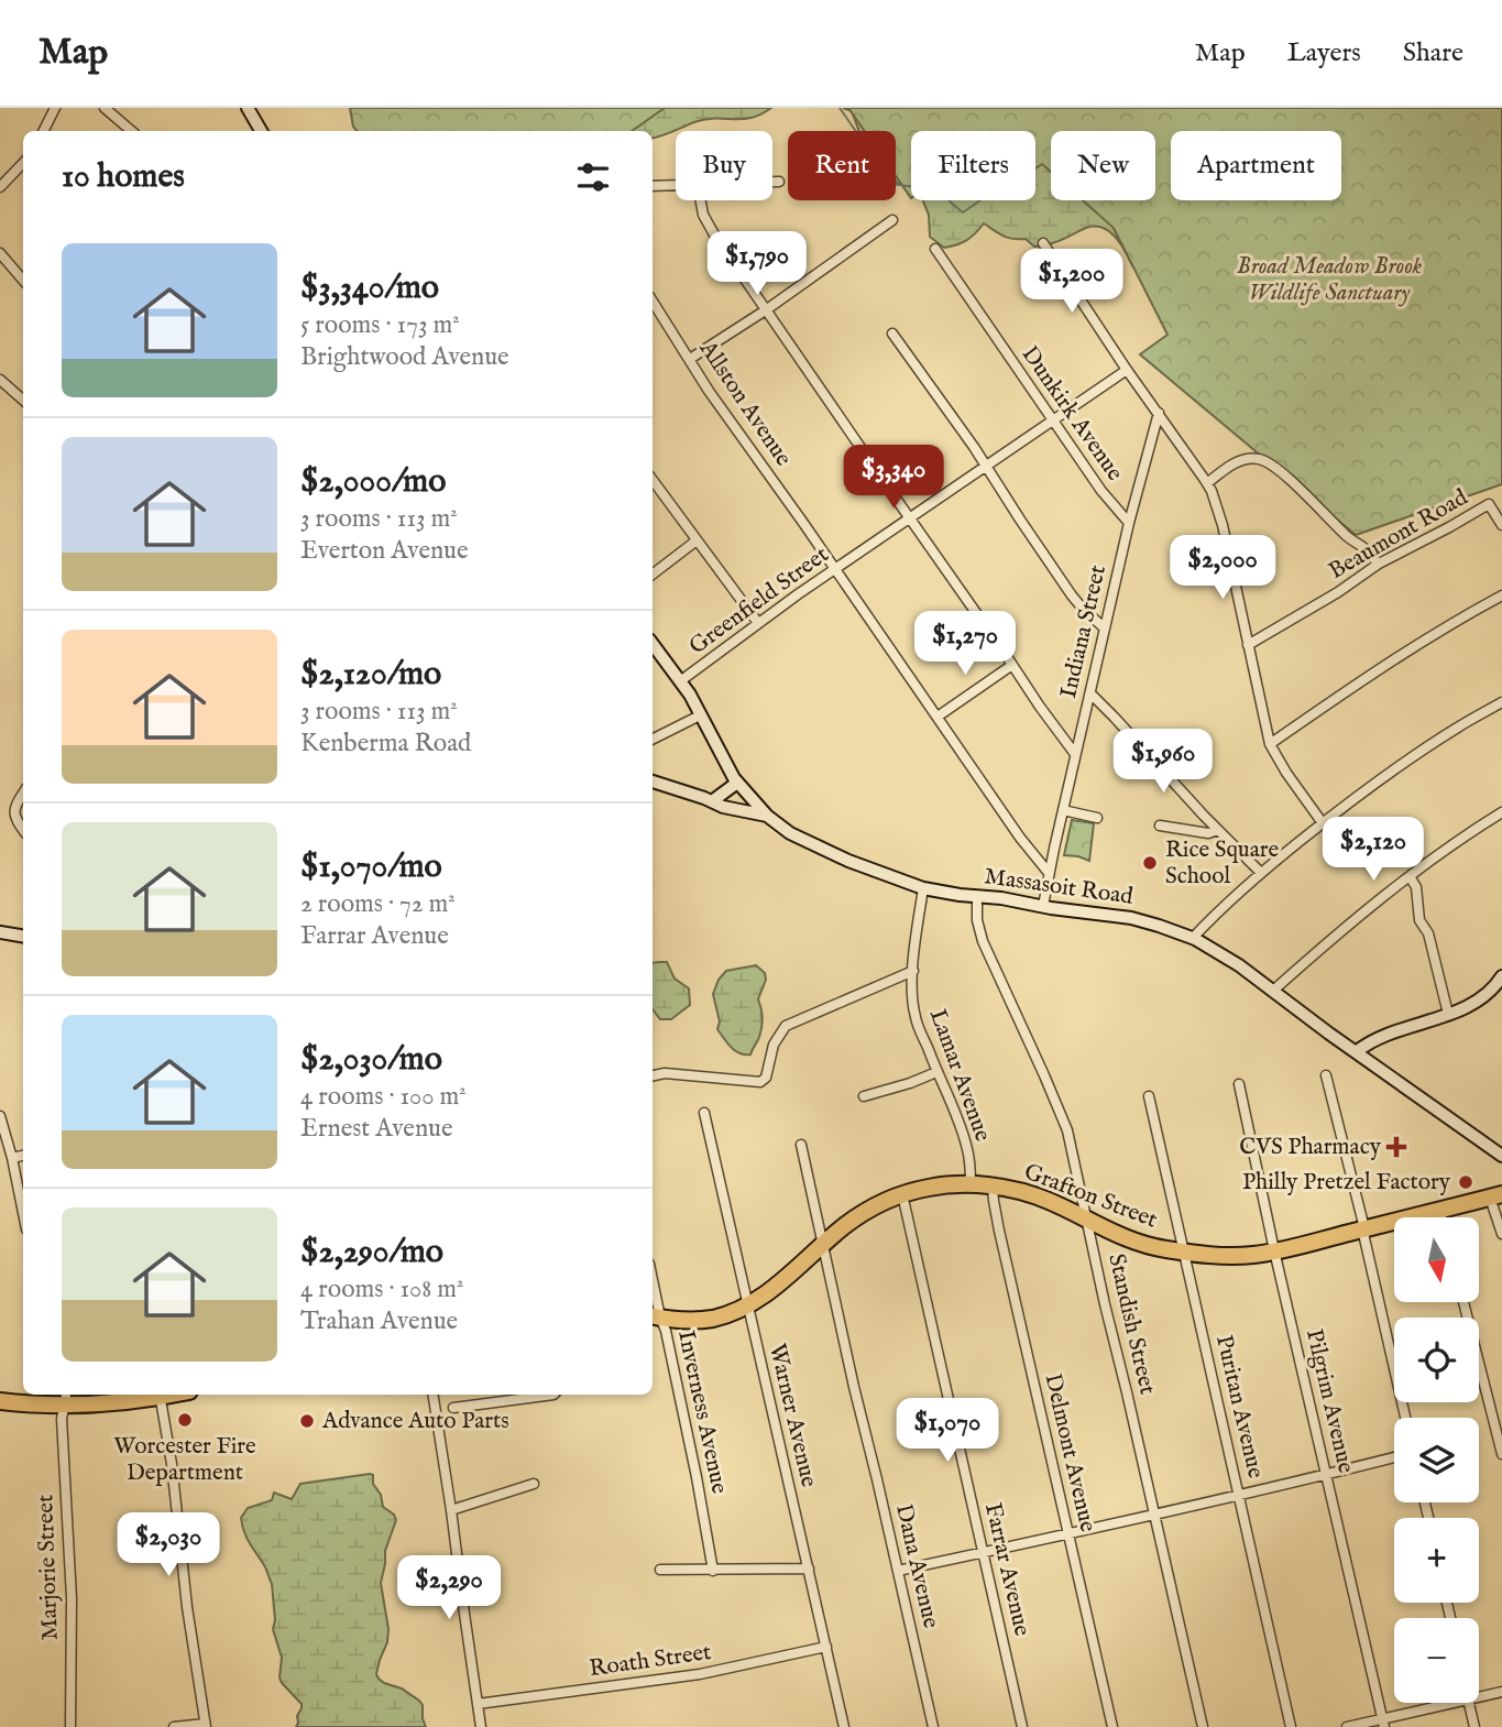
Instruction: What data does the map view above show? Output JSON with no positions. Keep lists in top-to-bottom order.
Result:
{
  "streets": {
    "highway": ["Grafton Street"],
    "main road": ["Massasoit Road"],
    "street": [
      "Allston Avenue",
      "Dunkirk Avenue",
      "Beaumont Road",
      "Greenfield Street",
      "Indiana Street",
      "Lamar Avenue",
      "Standish Street",
      "Pilgrim Avenue",
      "Puritan Avenue",
      "Inverness Avenue",
      "Warner Avenue",
      "Delmont Avenue",
      "Dana Avenue",
      "Marjorie Street",
      "Farrar Avenue",
      "Roath Street"
    ]
  },
  "crossings": [
    ["Allston Avenue", "Greenfield Street"],
    ["Allston Avenue", "Indiana Street"],
    ["Dunkirk Avenue", "Greenfield Street"],
    ["Dunkirk Avenue", "Indiana Street"],
    ["Greenfield Street", "Massasoit Road"],
    ["Indiana Street", "Massasoit Road"],
    ["Massasoit Road", "Lamar Avenue"],
    ["Massasoit Road", "Standish Street"],
    ["Lamar Avenue", "Grafton Street"],
    ["Grafton Street", "Standish Street"],
    ["Grafton Street", "Pilgrim Avenue"],
    ["Grafton Street", "Puritan Avenue"],
    ["Grafton Street", "Inverness Avenue"],
    ["Grafton Street", "Warner Avenue"],
    ["Grafton Street", "Delmont Avenue"],
    ["Grafton Street", "Dana Avenue"],
    ["Grafton Street", "Farrar Avenue"],
    ["Warner Avenue", "Roath Street"]
  ],
  "parks": ["Broad Meadow Brook Wildlife Sanctuary"],
  "places": {
    "other": [
      "Rice Square School",
      "Philly Pretzel Factory",
      "Worcester Fire Department",
      "Advance Auto Parts"
    ],
    "health": ["CVS Pharmacy"]
  },
  "north": "bottom",
  "page": {
    "header": "Map",
    "nav": ["Map", "Layers", "Share"],
    "chip": [
      "Buy",
      "Rent",
      "Filters",
      "New",
      "Apartment"
    ],
    "heading": "10 homes",
    "list": [
      {
        "name": "$3,340/mo",
        "note": "5 rooms · 173 m² · Brightwood Avenue"
      },
      {
        "name": "$2,000/mo",
        "note": "3 rooms · 113 m² · Everton Avenue"
      },
      {
        "name": "$2,120/mo",
        "note": "3 rooms · 113 m² · Kenberma Road"
      },
      {
        "name": "$1,070/mo",
        "note": "2 rooms · 72 m² · Farrar Avenue"
      },
      {
        "name": "$2,030/mo",
        "note": "4 rooms · 100 m² · Ernest Avenue"
      },
      {
        "name": "$2,290/mo",
        "note": "4 rooms · 108 m² · Trahan Avenue"
      }
    ],
    "price": [
      "$1,790",
      "$1,200",
      "$3,340",
      "$2,000",
      "$1,270",
      "$1,960",
      "$2,120",
      "$1,070",
      "$2,030",
      "$2,290"
    ],
    "map_buttons": ["+", "−"]
  }
}
